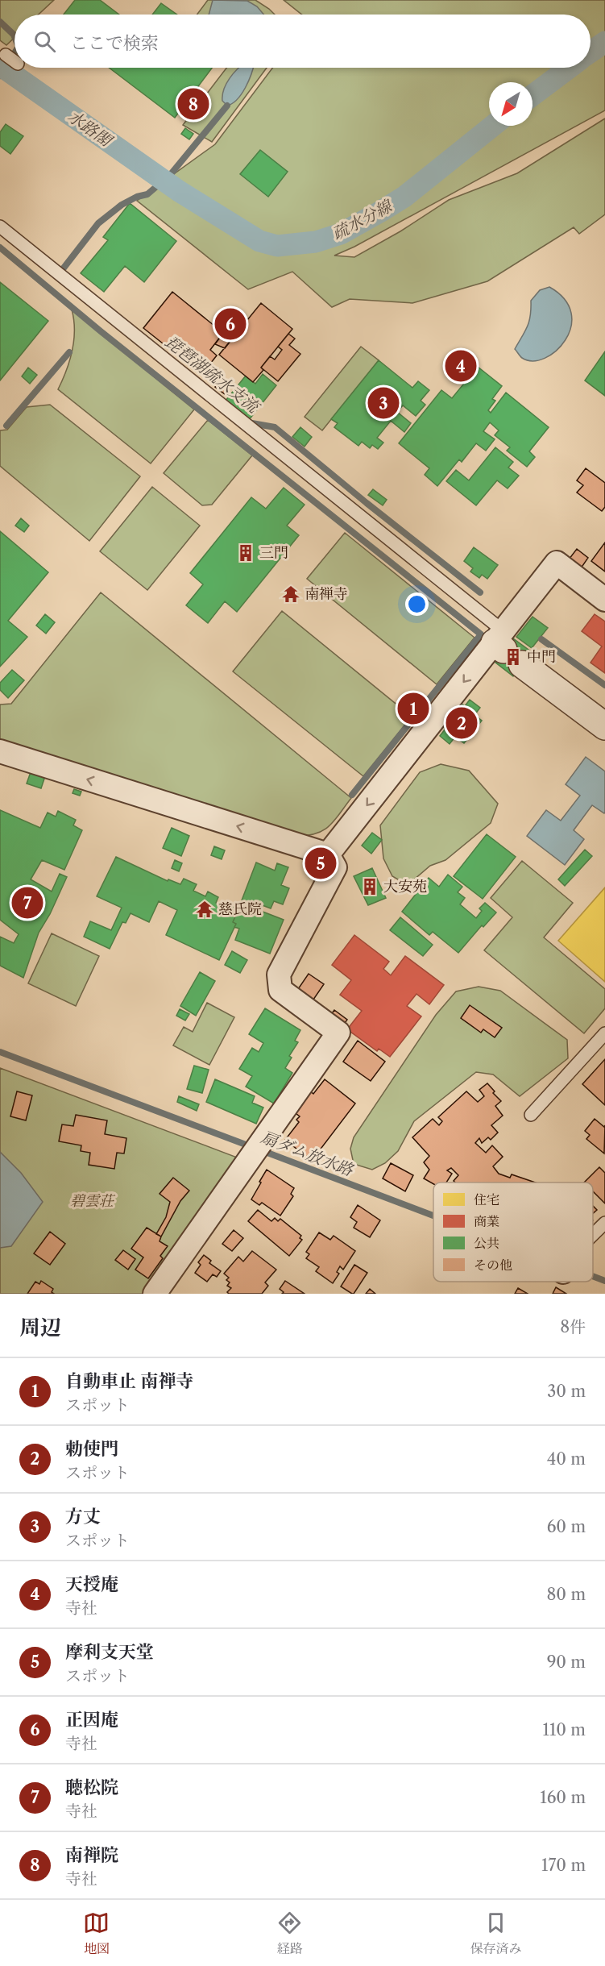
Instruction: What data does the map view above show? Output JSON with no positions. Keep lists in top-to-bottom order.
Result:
{
  "water": [
    "水路閣",
    "疏水分線",
    "琵琶湖疏水支流",
    "扇ダム放水路"
  ],
  "parks": ["碧雲荘"],
  "places": {
    "building": ["三門", "中門", "大安苑"],
    "temple": ["南禅寺", "慈氏院"]
  },
  "legend": [
    "住宅",
    "商業",
    "公共",
    "その他"
  ],
  "north": "bottom left",
  "page": {
    "search": "ここで検索",
    "pins": [
      "8",
      "6",
      "4",
      "3",
      "1",
      "2",
      "5",
      "7"
    ],
    "heading": ["周辺", "8件"],
    "list": [
      {
        "mark": "1",
        "name": "自動車止 南禅寺",
        "note": "スポット",
        "value": "30 m"
      },
      {
        "mark": "2",
        "name": "勅使門",
        "note": "スポット",
        "value": "40 m"
      },
      {
        "mark": "3",
        "name": "方丈",
        "note": "スポット",
        "value": "60 m"
      },
      {
        "mark": "4",
        "name": "天授庵",
        "note": "寺社",
        "value": "80 m"
      },
      {
        "mark": "5",
        "name": "摩利支天堂",
        "note": "スポット",
        "value": "90 m"
      },
      {
        "mark": "6",
        "name": "正因庵",
        "note": "寺社",
        "value": "110 m"
      },
      {
        "mark": "7",
        "name": "聴松院",
        "note": "寺社",
        "value": "160 m"
      },
      {
        "mark": "8",
        "name": "南禅院",
        "note": "寺社",
        "value": "170 m"
      }
    ],
    "nav": ["地図", "経路", "保存済み"]
  }
}
